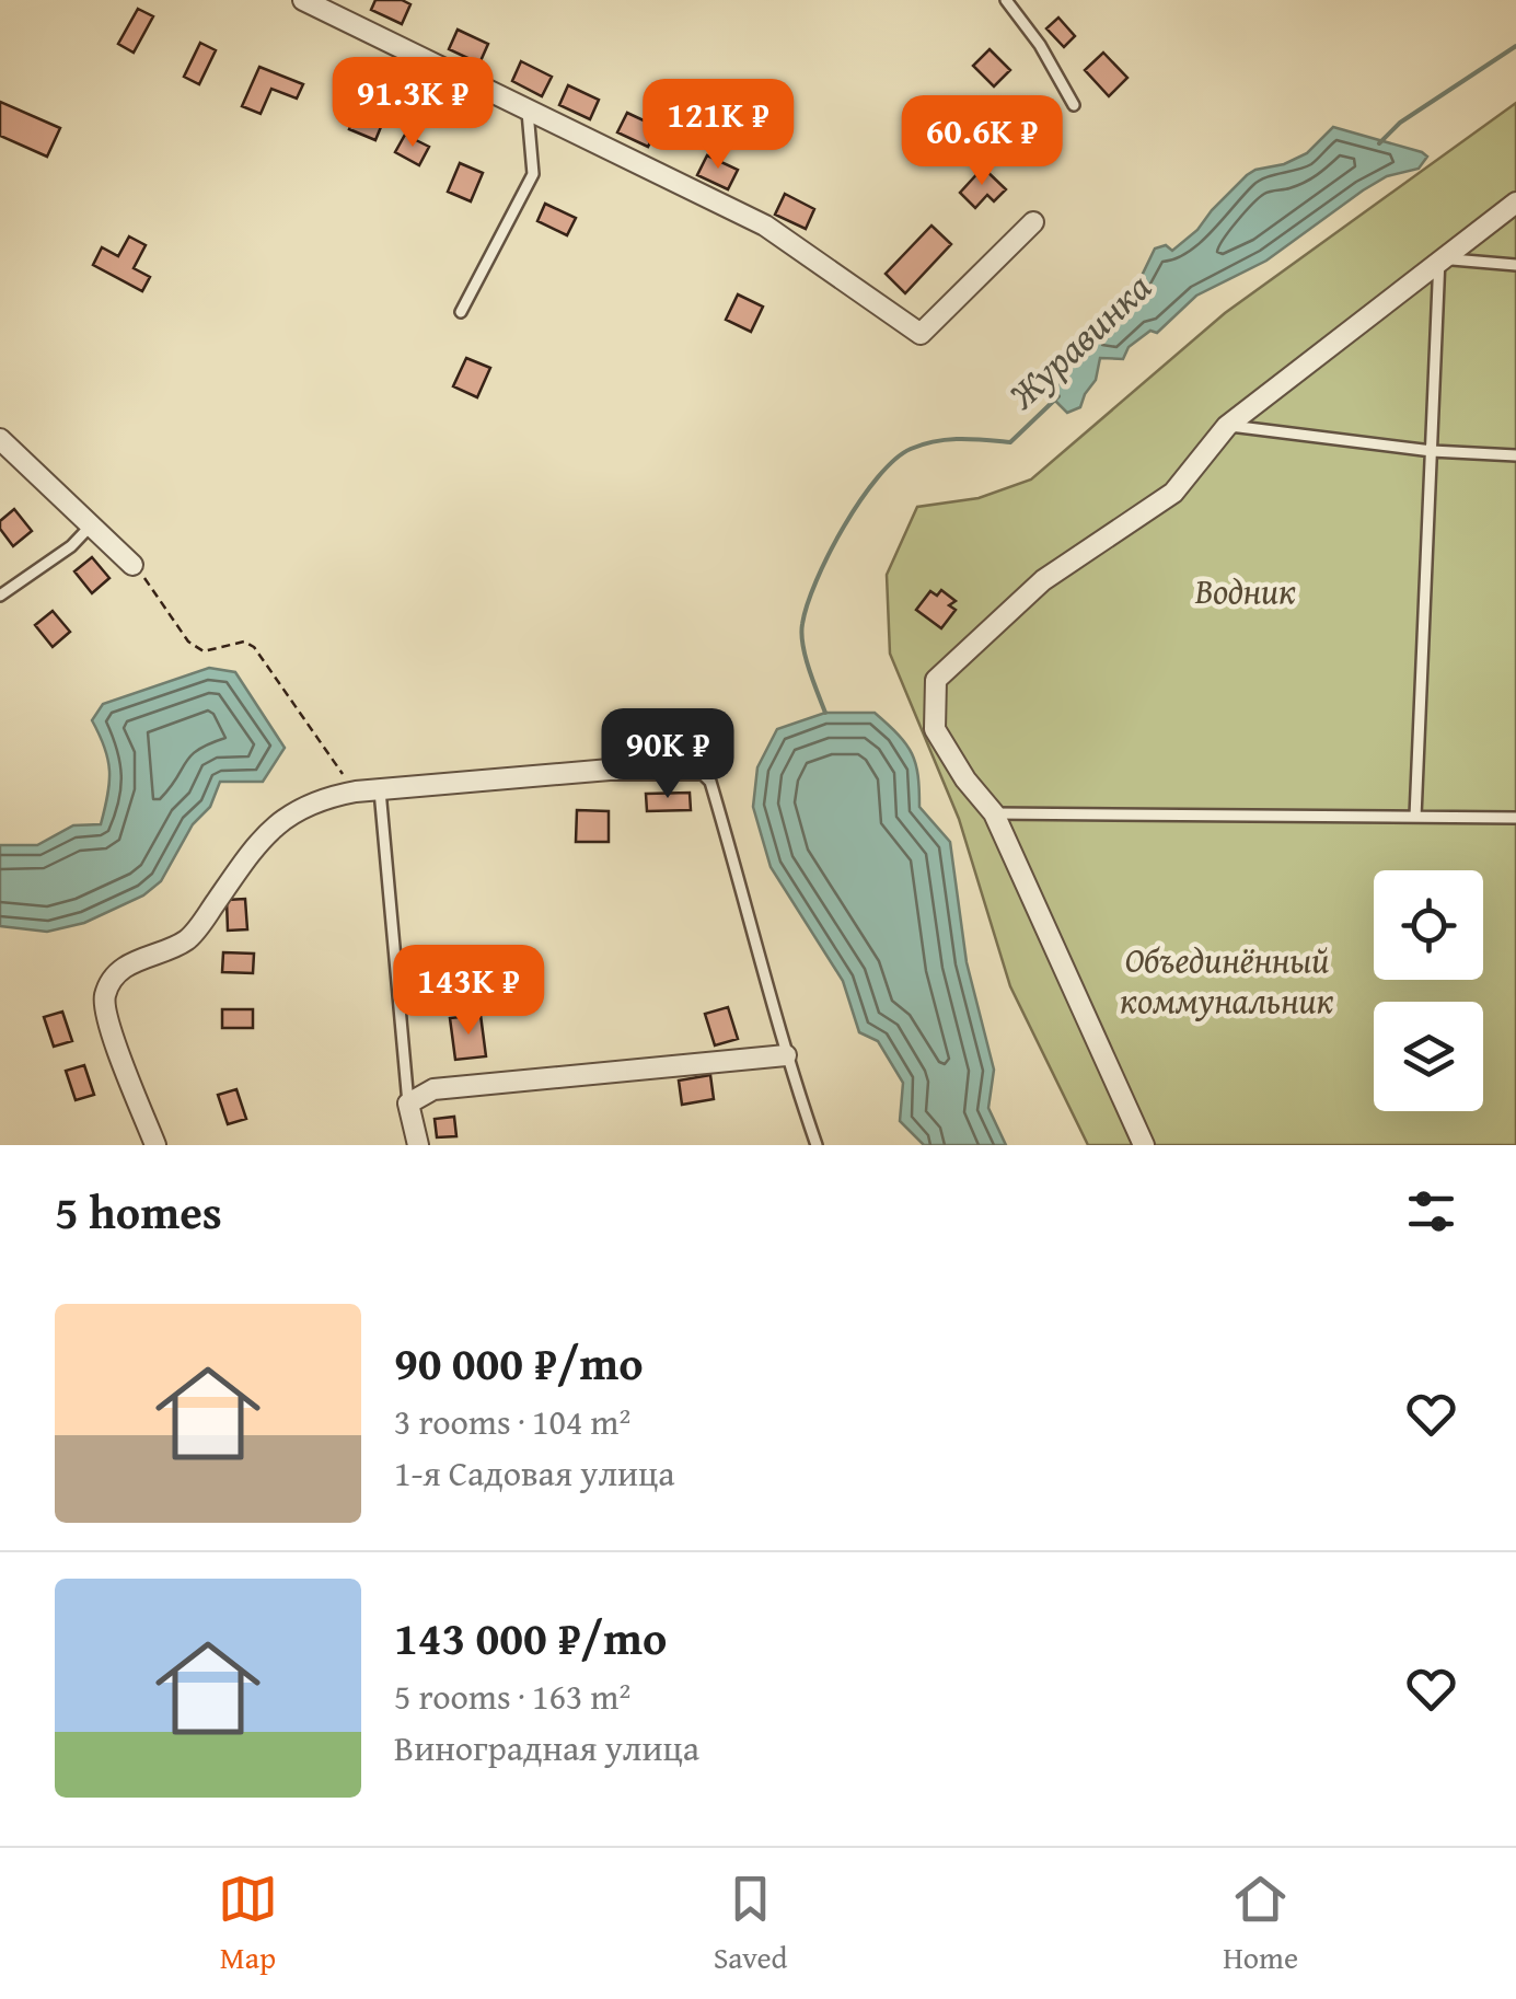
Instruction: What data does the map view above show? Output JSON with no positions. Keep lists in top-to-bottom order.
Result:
{
  "water": ["Журавинка"],
  "parks": ["Водник", "Объединённый коммунальник"],
  "page": {
    "price": [
      "91.3K ₽",
      "121K ₽",
      "60.6K ₽",
      "90K ₽",
      "143K ₽"
    ],
    "heading": "5 homes",
    "list": [
      {
        "name": "90 000 ₽/mo",
        "note": "3 rooms · 104 m² · 1-я Садовая улица"
      },
      {
        "name": "143 000 ₽/mo",
        "note": "5 rooms · 163 m² · Виноградная улица"
      }
    ],
    "tabs": ["Map", "Saved", "Home"]
  }
}
